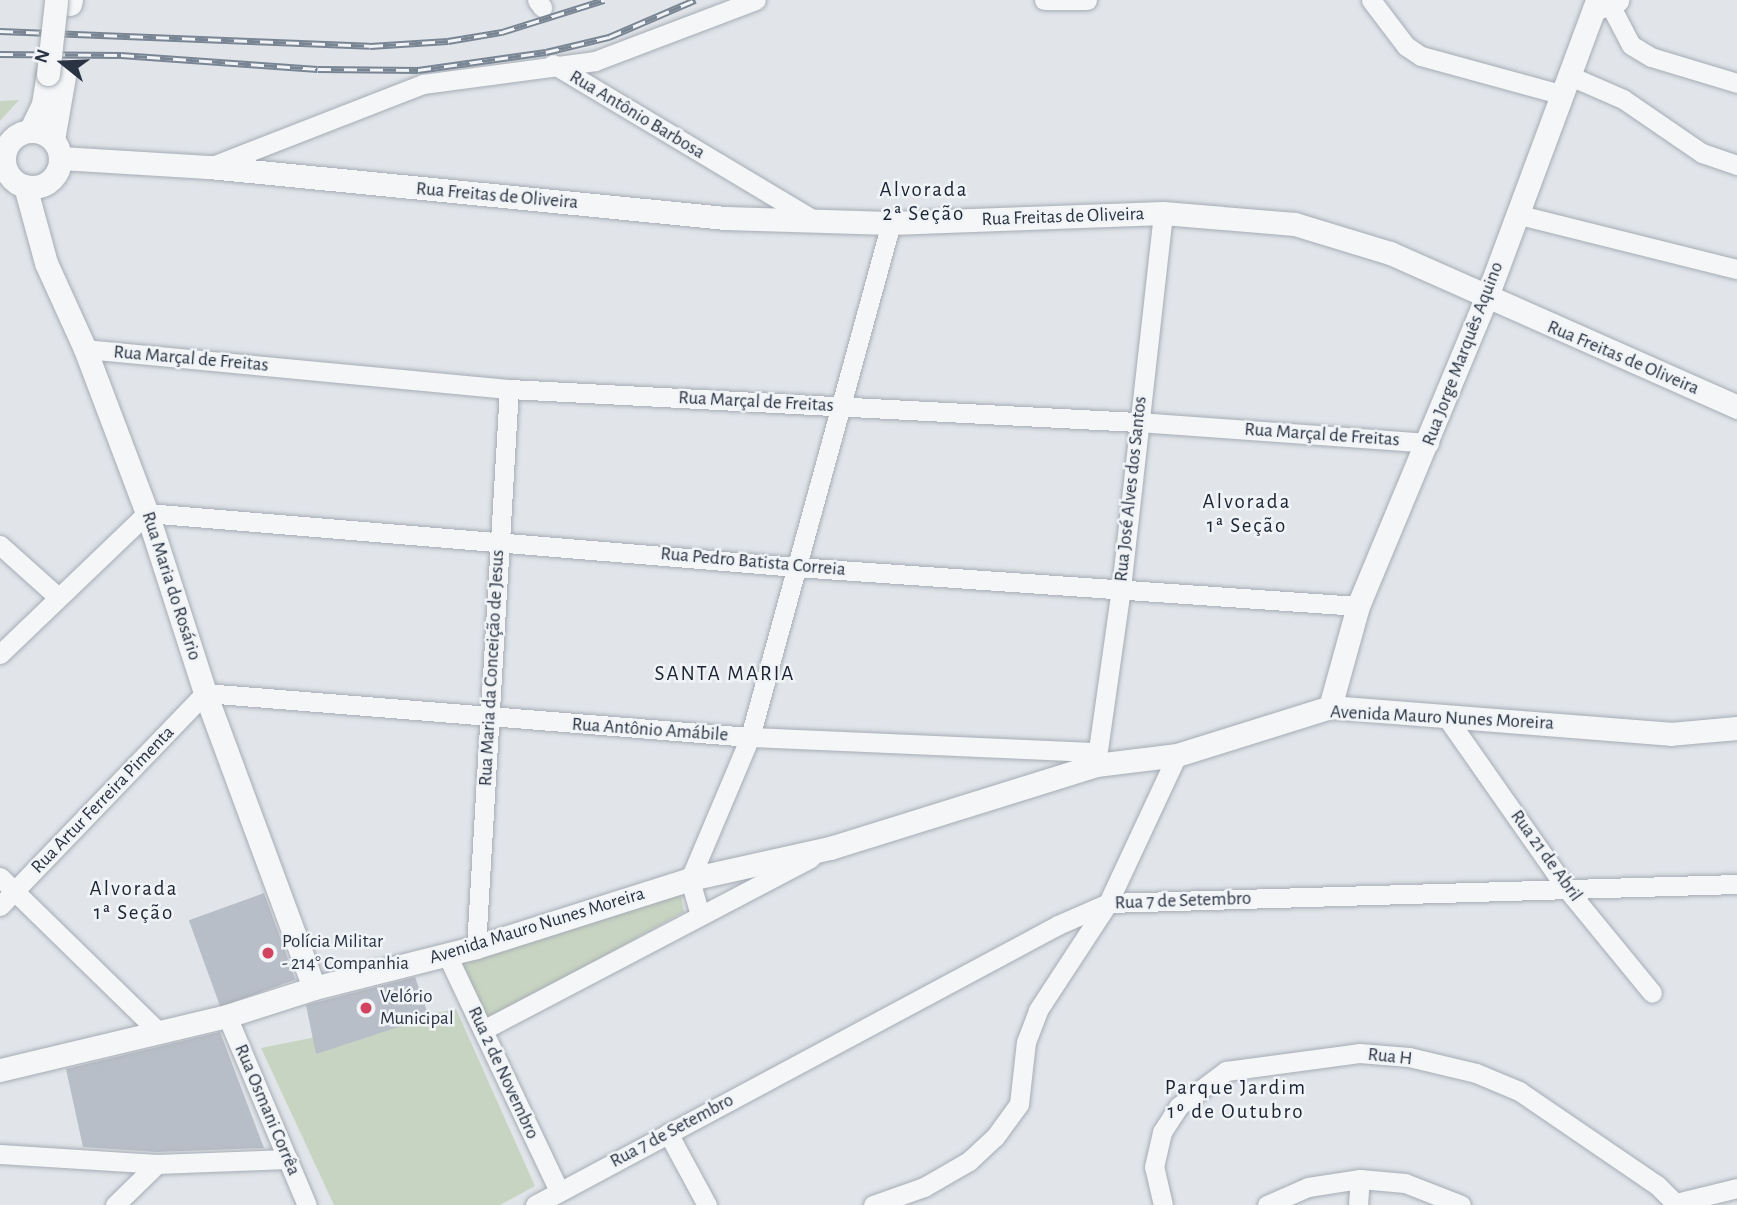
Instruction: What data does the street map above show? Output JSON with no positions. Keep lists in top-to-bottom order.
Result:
{
  "streets": {
    "street": [
      "Rua Antônio Barbosa",
      "Rua Freitas de Oliveira",
      "Rua Jorge Marquês Aquino",
      "Rua Marçal de Freitas",
      "Rua José Alves dos Santos",
      "Rua Pedro Batista Correia",
      "Rua Maria do Rosário",
      "Rua Maria da Conceição de Jesus",
      "Avenida Mauro Nunes Moreira",
      "Rua Antônio Amábile",
      "Rua Artur Ferreira Pimenta",
      "Rua 21 de Abril",
      "Rua 7 de Setembro",
      "Rua H",
      "Rua 2 de Novembro",
      "Rua Osmani Corrêa"
    ]
  },
  "crossings": [
    ["Rua Antônio Barbosa", "Rua Freitas de Oliveira"],
    ["Rua Freitas de Oliveira", "Rua Jorge Marquês Aquino"],
    ["Rua Freitas de Oliveira", "Rua José Alves dos Santos"],
    ["Rua Freitas de Oliveira", "Rua Maria do Rosário"],
    ["Rua Jorge Marquês Aquino", "Rua Marçal de Freitas"],
    ["Rua Jorge Marquês Aquino", "Rua Pedro Batista Correia"],
    ["Rua Jorge Marquês Aquino", "Avenida Mauro Nunes Moreira"],
    ["Rua Marçal de Freitas", "Rua José Alves dos Santos"],
    ["Rua Marçal de Freitas", "Rua Maria do Rosário"],
    ["Rua Marçal de Freitas", "Rua Maria da Conceição de Jesus"],
    ["Rua José Alves dos Santos", "Rua Pedro Batista Correia"],
    ["Rua José Alves dos Santos", "Avenida Mauro Nunes Moreira"],
    ["Rua José Alves dos Santos", "Rua Antônio Amábile"],
    ["Rua Pedro Batista Correia", "Rua Maria do Rosário"],
    ["Rua Pedro Batista Correia", "Rua Maria da Conceição de Jesus"],
    ["Rua Maria do Rosário", "Avenida Mauro Nunes Moreira"],
    ["Rua Maria do Rosário", "Rua Antônio Amábile"],
    ["Rua Maria do Rosário", "Rua Artur Ferreira Pimenta"],
    ["Rua Maria da Conceição de Jesus", "Avenida Mauro Nunes Moreira"],
    ["Rua Maria da Conceição de Jesus", "Rua Antônio Amábile"],
    ["Avenida Mauro Nunes Moreira", "Rua Antônio Amábile"],
    ["Avenida Mauro Nunes Moreira", "Rua 21 de Abril"],
    ["Avenida Mauro Nunes Moreira", "Rua 2 de Novembro"],
    ["Avenida Mauro Nunes Moreira", "Rua Osmani Corrêa"],
    ["Rua Antônio Amábile", "Rua Artur Ferreira Pimenta"],
    ["Rua 21 de Abril", "Rua 7 de Setembro"],
    ["Rua 7 de Setembro", "Rua 2 de Novembro"]
  ],
  "districts": [
    "Alvorada 2ª Seção",
    "Alvorada 1ª Seção",
    "SANTA MARIA",
    "Alvorada 1ª Seção",
    "Parque Jardim 1º de Outubro"
  ],
  "places": ["Polícia Militar - 214° Companhia", "Velório Municipal"],
  "north": "left"
}
